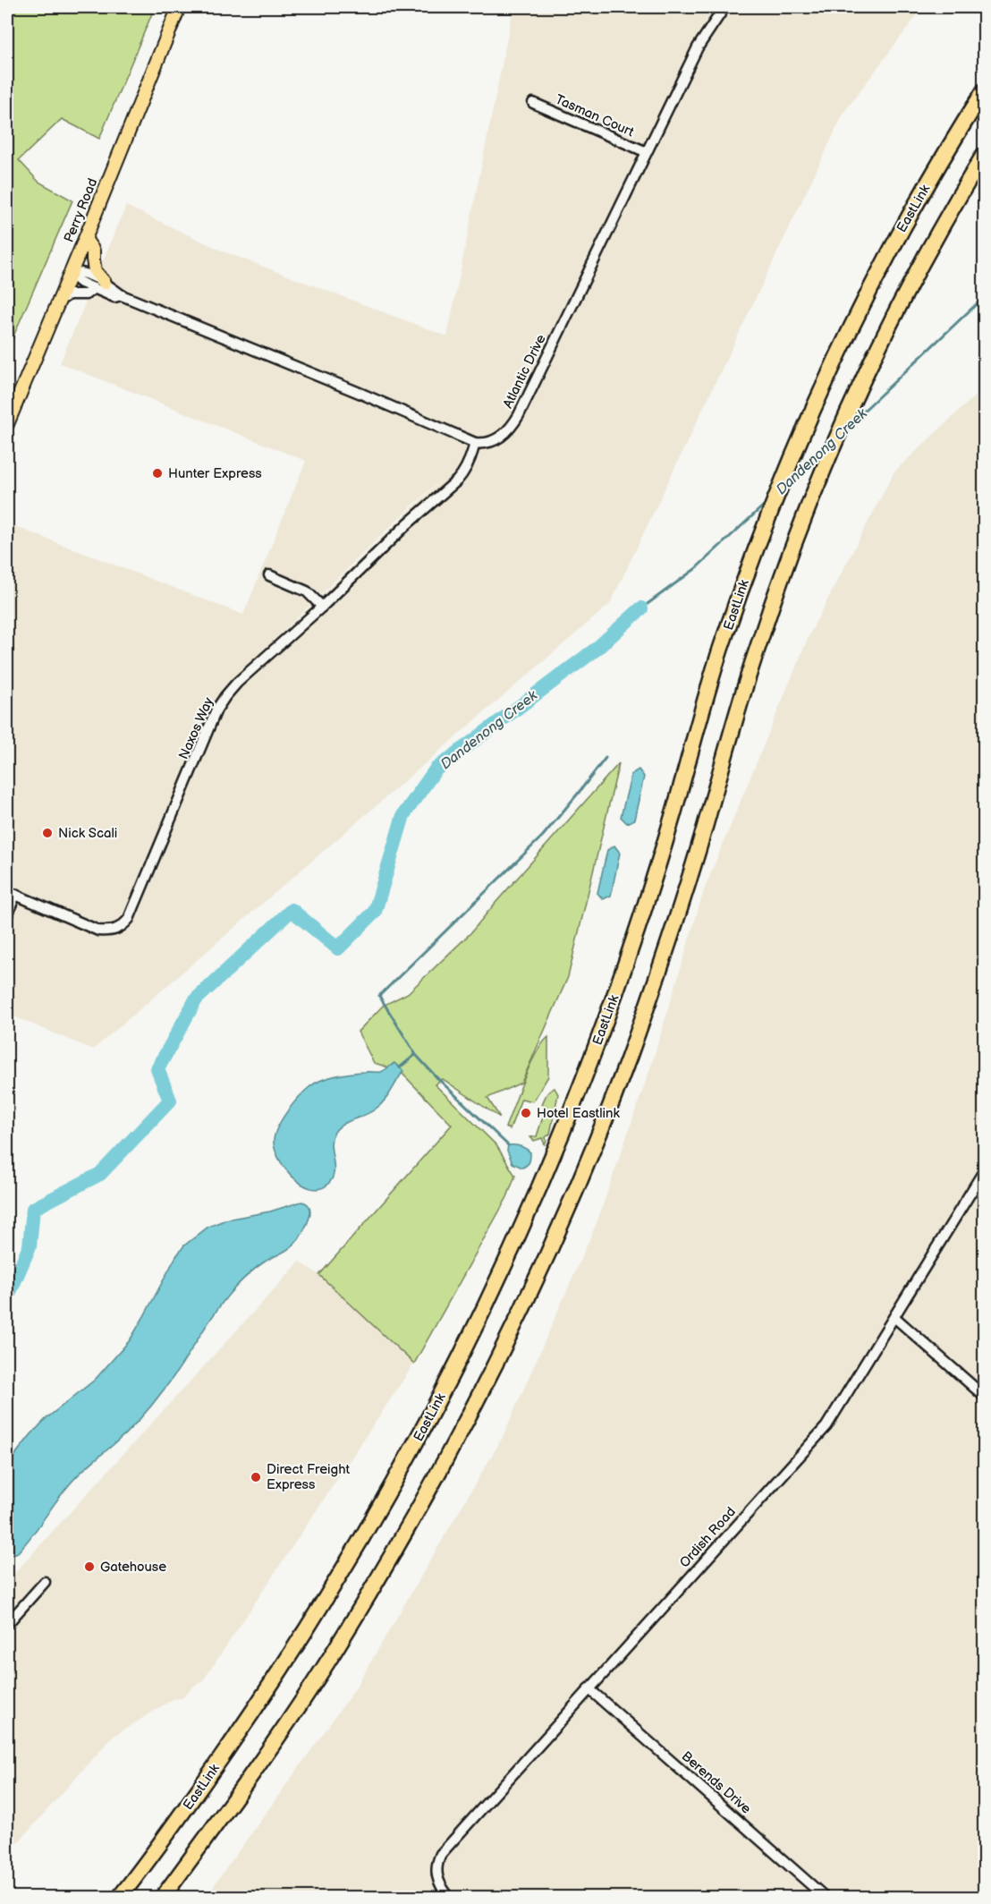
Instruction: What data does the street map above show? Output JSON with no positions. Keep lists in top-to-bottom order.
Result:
{
  "streets": {
    "highway": ["EastLink"],
    "main road": ["Perry Road"],
    "street": [
      "Tasman Court",
      "Atlantic Drive",
      "Naxos Way",
      "Ordish Road",
      "Berends Drive"
    ]
  },
  "crossings": [
    ["Tasman Court", "Atlantic Drive"],
    ["Atlantic Drive", "Naxos Way"],
    ["Ordish Road", "Berends Drive"]
  ],
  "water": ["Dandenong Creek"],
  "places": [
    "Hunter Express",
    "Nick Scali",
    "Hotel Eastlink",
    "Direct Freight Express",
    "Gatehouse"
  ]
}
